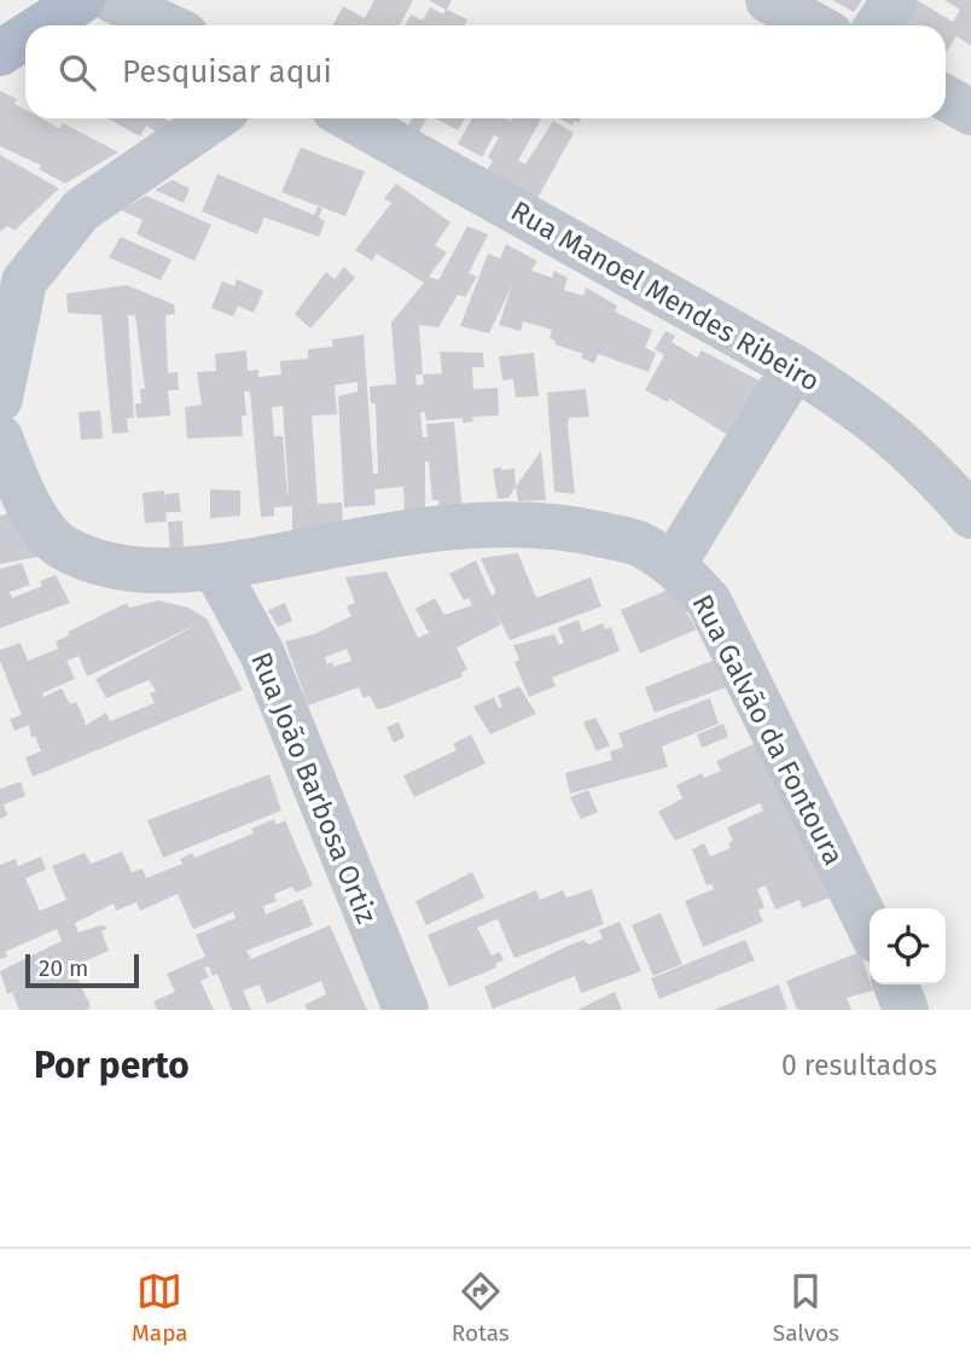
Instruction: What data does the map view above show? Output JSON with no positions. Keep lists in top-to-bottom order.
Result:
{
  "streets": {
    "street": ["Rua Manoel Mendes Ribeiro", "Rua Galvão da Fontoura", "Rua João Barbosa Ortiz"]
  },
  "crossings": [
    ["Rua Galvão da Fontoura", "Rua João Barbosa Ortiz"]
  ],
  "scale_bar": "20 m",
  "page": {
    "search": "Pesquisar aqui",
    "scale": "20 m",
    "heading": ["Por perto", "0 resultados"],
    "nav": ["Mapa", "Rotas", "Salvos"]
  }
}
